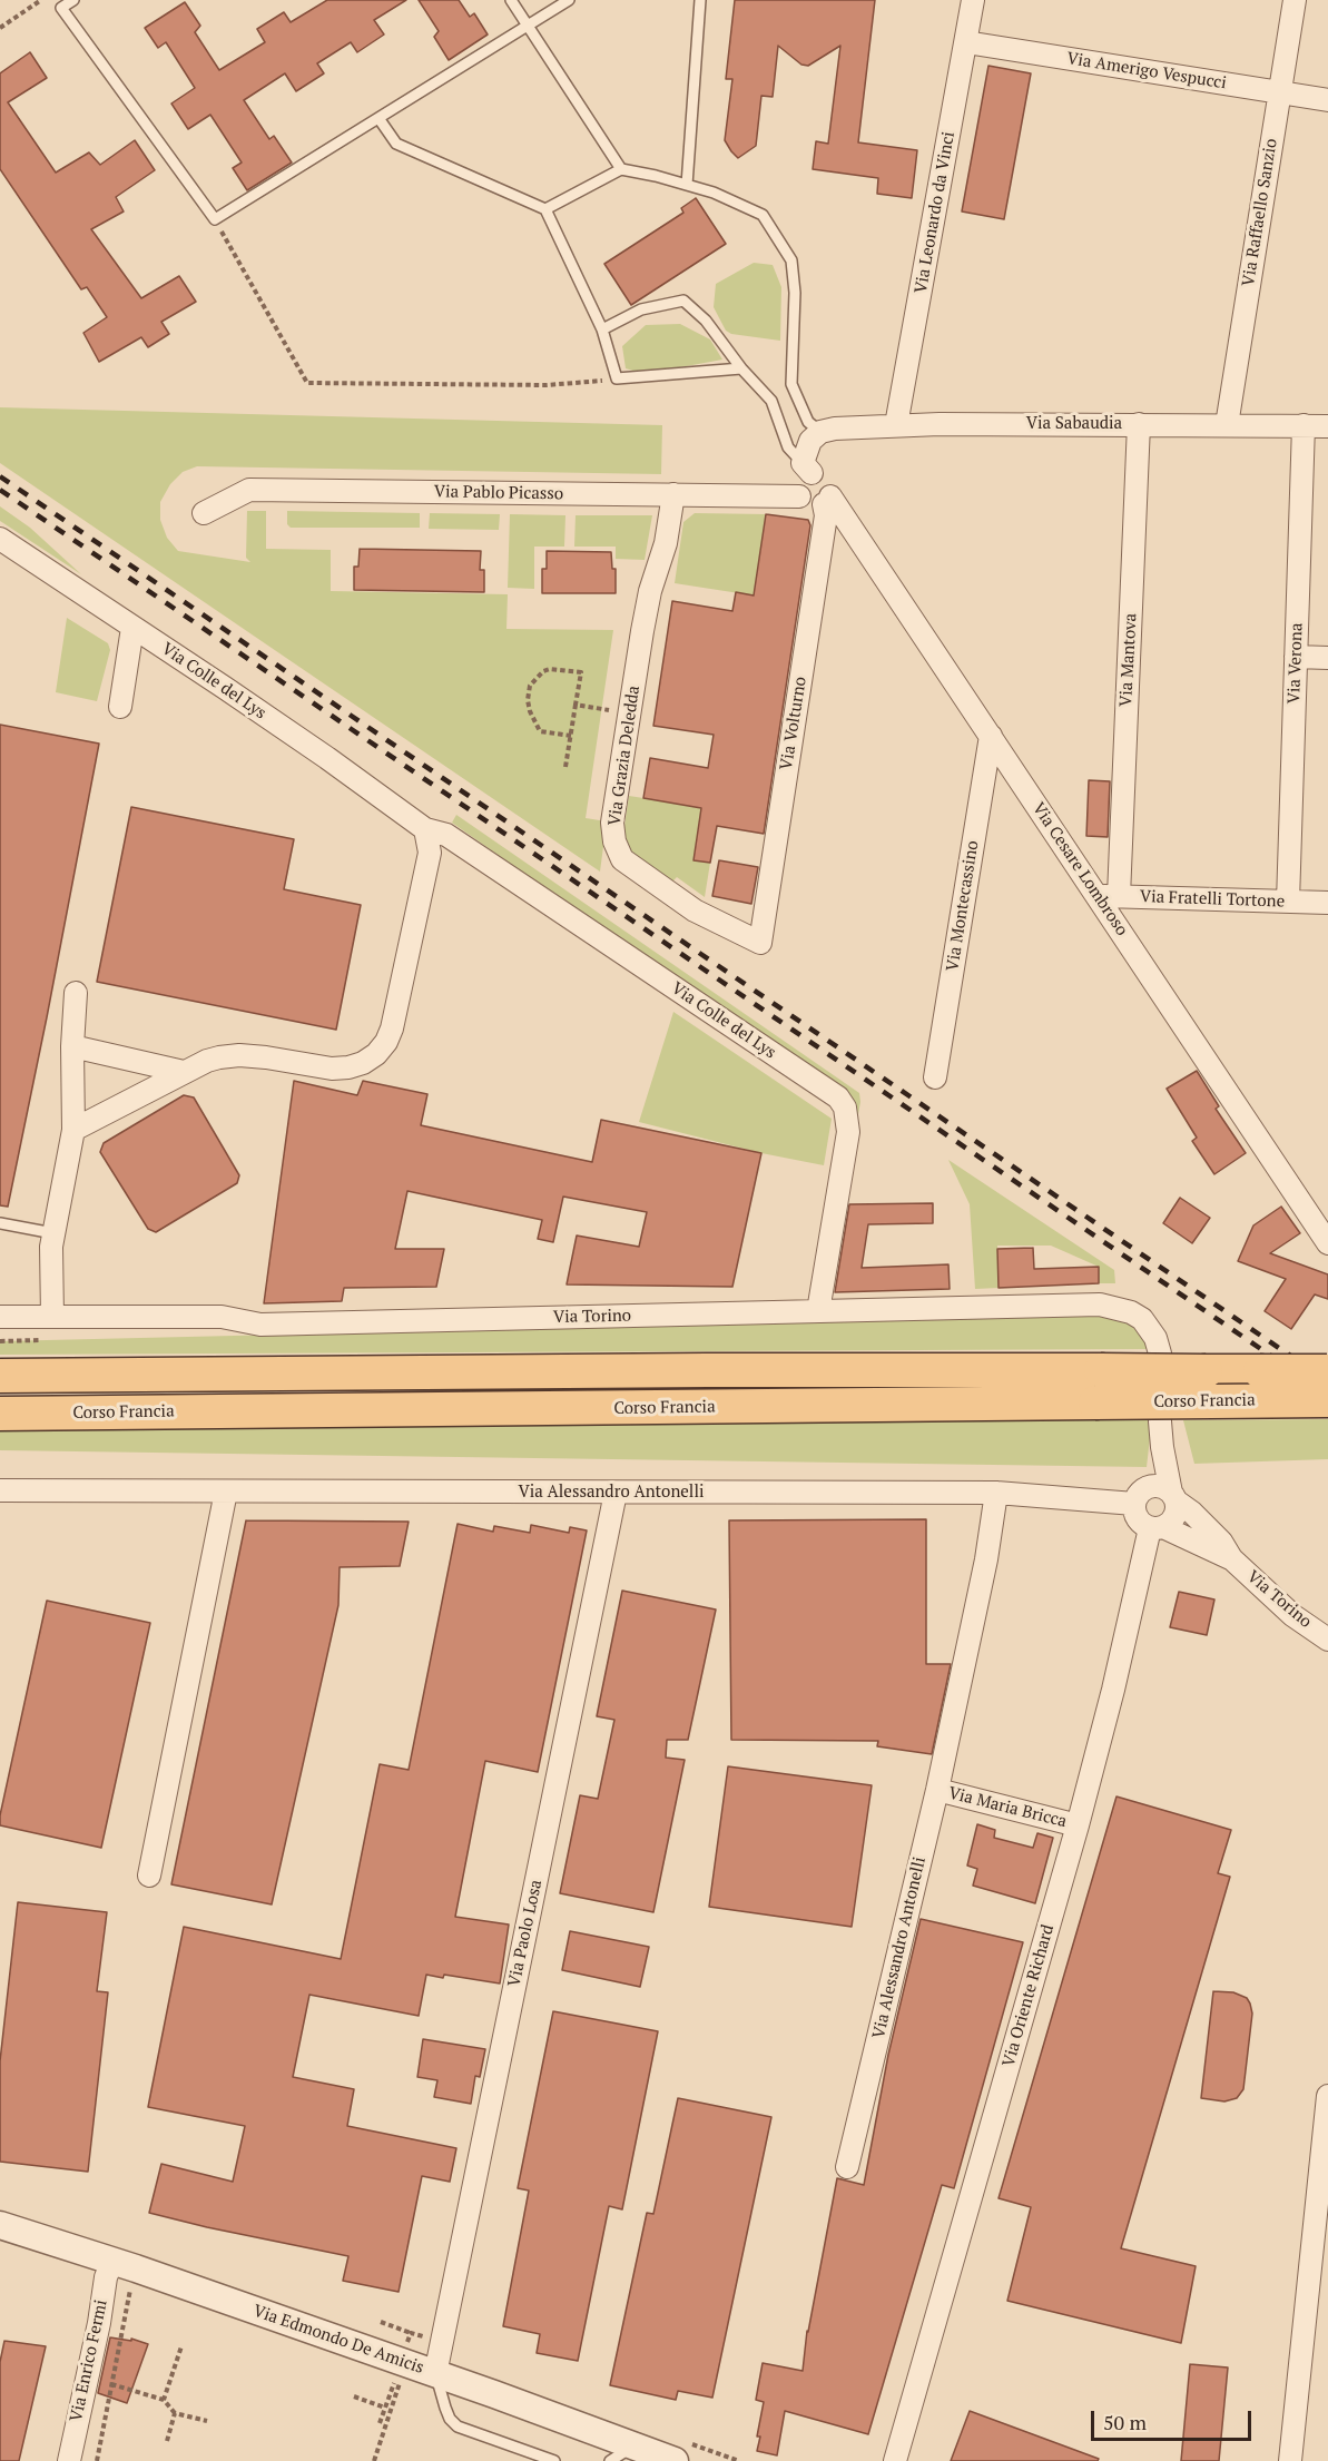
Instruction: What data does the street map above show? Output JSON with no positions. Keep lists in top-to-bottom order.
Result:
{
  "streets": {
    "main road": ["Corso Francia"],
    "street": [
      "Via Amerigo Vespucci",
      "Via Leonardo da Vinci",
      "Via Raffaello Sanzio",
      "Via Sabaudia",
      "Via Pablo Picasso",
      "Via Mantova",
      "Via Verona",
      "Via Colle del Lys",
      "Via Volturno",
      "Via Grazia Deledda",
      "Via Cesare Lombroso",
      "Via Fratelli Tortone",
      "Via Montecassino",
      "Via Torino",
      "Via Alessandro Antonelli",
      "Via Maria Bricca",
      "Via Paolo Losa",
      "Via Oriente Richard",
      "Via Edmondo De Amicis",
      "Via Enrico Fermi"
    ]
  },
  "crossings": [
    ["Via Amerigo Vespucci", "Via Leonardo da Vinci"],
    ["Via Amerigo Vespucci", "Via Raffaello Sanzio"],
    ["Via Leonardo da Vinci", "Via Sabaudia"],
    ["Via Raffaello Sanzio", "Via Sabaudia"],
    ["Via Sabaudia", "Via Mantova"],
    ["Via Sabaudia", "Via Verona"],
    ["Via Pablo Picasso", "Via Volturno"],
    ["Via Pablo Picasso", "Via Grazia Deledda"],
    ["Via Pablo Picasso", "Via Cesare Lombroso"],
    ["Via Mantova", "Via Cesare Lombroso"],
    ["Via Mantova", "Via Fratelli Tortone"],
    ["Via Verona", "Via Fratelli Tortone"],
    ["Via Colle del Lys", "Via Torino"],
    ["Via Volturno", "Via Grazia Deledda"],
    ["Via Volturno", "Via Cesare Lombroso"],
    ["Via Cesare Lombroso", "Via Fratelli Tortone"],
    ["Via Cesare Lombroso", "Via Montecassino"],
    ["Via Torino", "Via Alessandro Antonelli"],
    ["Via Torino", "Via Oriente Richard"],
    ["Via Alessandro Antonelli", "Via Maria Bricca"],
    ["Via Alessandro Antonelli", "Via Paolo Losa"],
    ["Via Alessandro Antonelli", "Via Oriente Richard"],
    ["Via Maria Bricca", "Via Oriente Richard"],
    ["Via Paolo Losa", "Via Edmondo De Amicis"],
    ["Via Edmondo De Amicis", "Via Enrico Fermi"]
  ],
  "scale_bar": "50 m"
}
